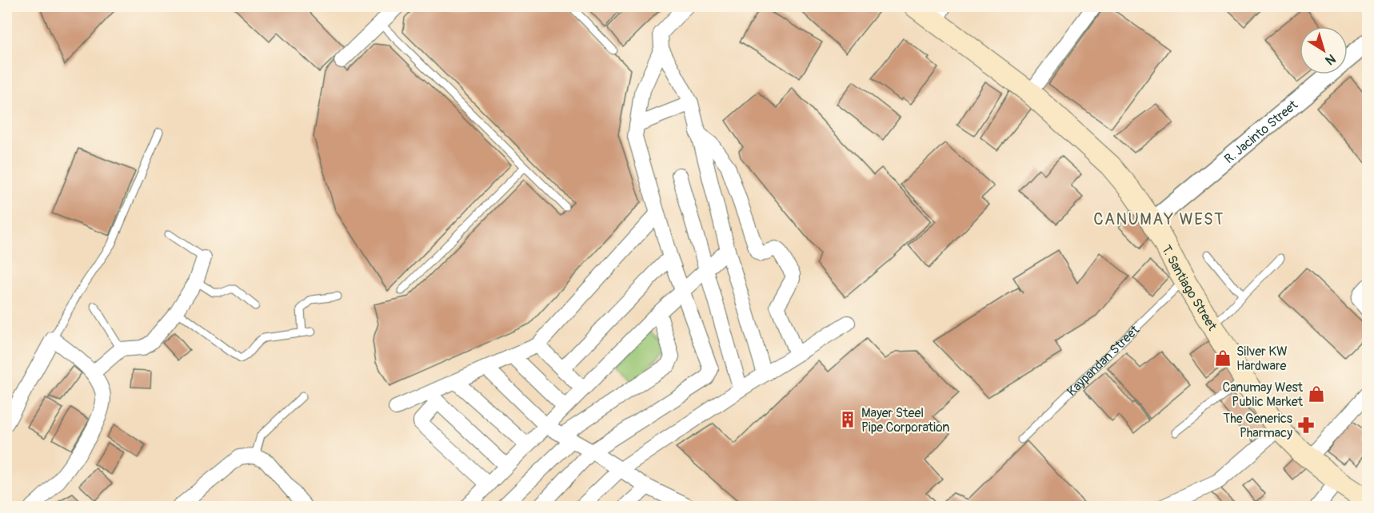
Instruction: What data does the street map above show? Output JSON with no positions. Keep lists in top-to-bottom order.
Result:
{
  "streets": {
    "main road": ["T. Santiago Street"],
    "street": ["R. Jacinto Street"],
    "lane": ["Kaypandan Street"]
  },
  "crossings": [
    ["R. Jacinto Street", "T. Santiago Street"],
    ["T. Santiago Street", "Kaypandan Street"]
  ],
  "districts": ["CANUMAY WEST"],
  "places": {
    "shop": ["Silver KW Hardware", "Canumay West Public Market"],
    "building": ["Mayer Steel Pipe Corporation"],
    "pharmacy": ["The Generics Pharmacy"]
  },
  "north": "bottom right"
}
